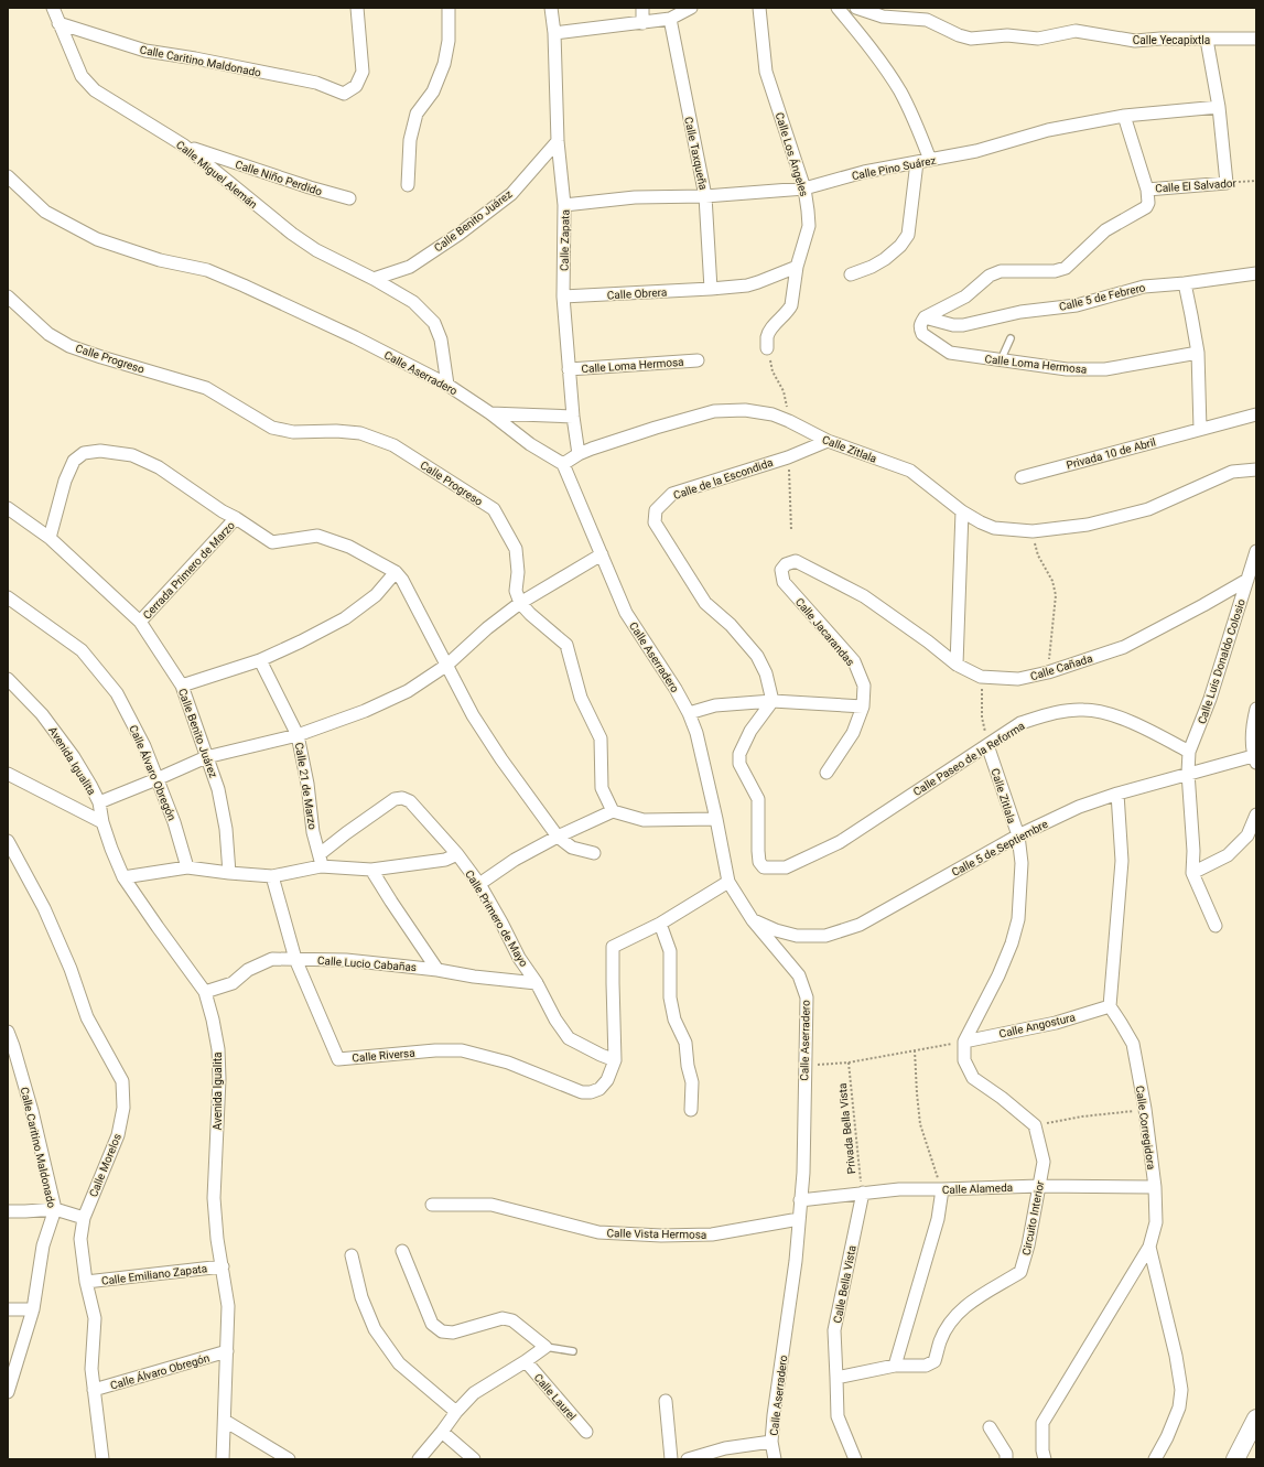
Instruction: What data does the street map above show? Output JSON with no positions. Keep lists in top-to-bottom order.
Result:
{
  "streets": {
    "street": [
      "Calle Yecapixtla",
      "Calle Caritino Maldonado",
      "Calle Taxqueña",
      "Calle Los Ángeles",
      "Calle Pino Suárez",
      "Calle Miguel Alemán",
      "Calle Niño Perdido",
      "Calle El Salvador",
      "Calle Benito Juárez",
      "Calle Zapata",
      "Calle Obrera",
      "Calle 5 de Febrero",
      "Calle Progreso",
      "Calle Loma Hermosa",
      "Calle Aserradero",
      "Calle Zitlala",
      "Privada 10 de Abril",
      "Calle de la Escondida",
      "Cerrada Primero de Marzo",
      "Calle Jacarandas",
      "Calle Luis Donaldo Colosio",
      "Calle Cañada",
      "Calle Paseo de la Reforma",
      "Avenida Igualita",
      "Calle Álvaro Obregón",
      "Calle 21 de Marzo",
      "Calle 5 de Septiembre",
      "Calle Primero de Mayo",
      "Calle Lucio Cabañas",
      "Calle Angostura",
      "Calle Riversa",
      "Calle Corregidora",
      "Calle Morelos",
      "Calle Alameda",
      "Circuito Interior",
      "Calle Vista Hermosa",
      "Calle Emiliano Zapata",
      "Calle Bella Vista",
      "Calle Laurel"
    ],
    "path": ["Privada Bella Vista"]
  },
  "crossings": [
    ["Calle Caritino Maldonado", "Calle Miguel Alemán"],
    ["Calle Taxqueña", "Calle Pino Suárez"],
    ["Calle Taxqueña", "Calle Obrera"],
    ["Calle Los Ángeles", "Calle Pino Suárez"],
    ["Calle Los Ángeles", "Calle Obrera"],
    ["Calle Pino Suárez", "Calle Zapata"],
    ["Calle Miguel Alemán", "Calle Niño Perdido"],
    ["Calle Miguel Alemán", "Calle Benito Juárez"],
    ["Calle Miguel Alemán", "Calle Aserradero"],
    ["Calle El Salvador", "Calle 5 de Febrero"],
    ["Calle El Salvador", "Calle Loma Hermosa"],
    ["Calle Benito Juárez", "Calle Zapata"],
    ["Calle Benito Juárez", "Cerrada Primero de Marzo"],
    ["Calle Zapata", "Calle Obrera"],
    ["Calle Zapata", "Calle Loma Hermosa"],
    ["Calle Zapata", "Calle Zitlala"],
    ["Calle 5 de Febrero", "Calle Loma Hermosa"],
    ["Calle Aserradero", "Calle 5 de Septiembre"],
    ["Calle Aserradero", "Calle Alameda"],
    ["Calle Aserradero", "Calle Vista Hermosa"],
    ["Calle Zitlala", "Calle de la Escondida"],
    ["Calle Zitlala", "Calle Paseo de la Reforma"],
    ["Calle Zitlala", "Calle 5 de Septiembre"],
    ["Calle Zitlala", "Calle Angostura"],
    ["Calle de la Escondida", "Calle Paseo de la Reforma"],
    ["Calle Jacarandas", "Calle Cañada"],
    ["Calle Luis Donaldo Colosio", "Calle Cañada"],
    ["Calle Luis Donaldo Colosio", "Calle Paseo de la Reforma"],
    ["Calle Luis Donaldo Colosio", "Calle 5 de Septiembre"],
    ["Avenida Igualita", "Calle Álvaro Obregón"],
    ["Avenida Igualita", "Calle Lucio Cabañas"],
    ["Avenida Igualita", "Calle Emiliano Zapata"],
    ["Calle Álvaro Obregón", "Calle Morelos"],
    ["Calle 21 de Marzo", "Calle Primero de Mayo"],
    ["Calle Primero de Mayo", "Calle Lucio Cabañas"],
    ["Calle Primero de Mayo", "Calle Riversa"],
    ["Calle Lucio Cabañas", "Calle Riversa"],
    ["Calle Angostura", "Calle Corregidora"],
    ["Calle Corregidora", "Calle Alameda"],
    ["Privada Bella Vista", "Calle Alameda"],
    ["Privada Bella Vista", "Calle Bella Vista"],
    ["Calle Morelos", "Calle Emiliano Zapata"],
    ["Calle Alameda", "Circuito Interior"],
    ["Calle Alameda", "Calle Bella Vista"],
    ["Circuito Interior", "Calle Bella Vista"]
  ]
}
